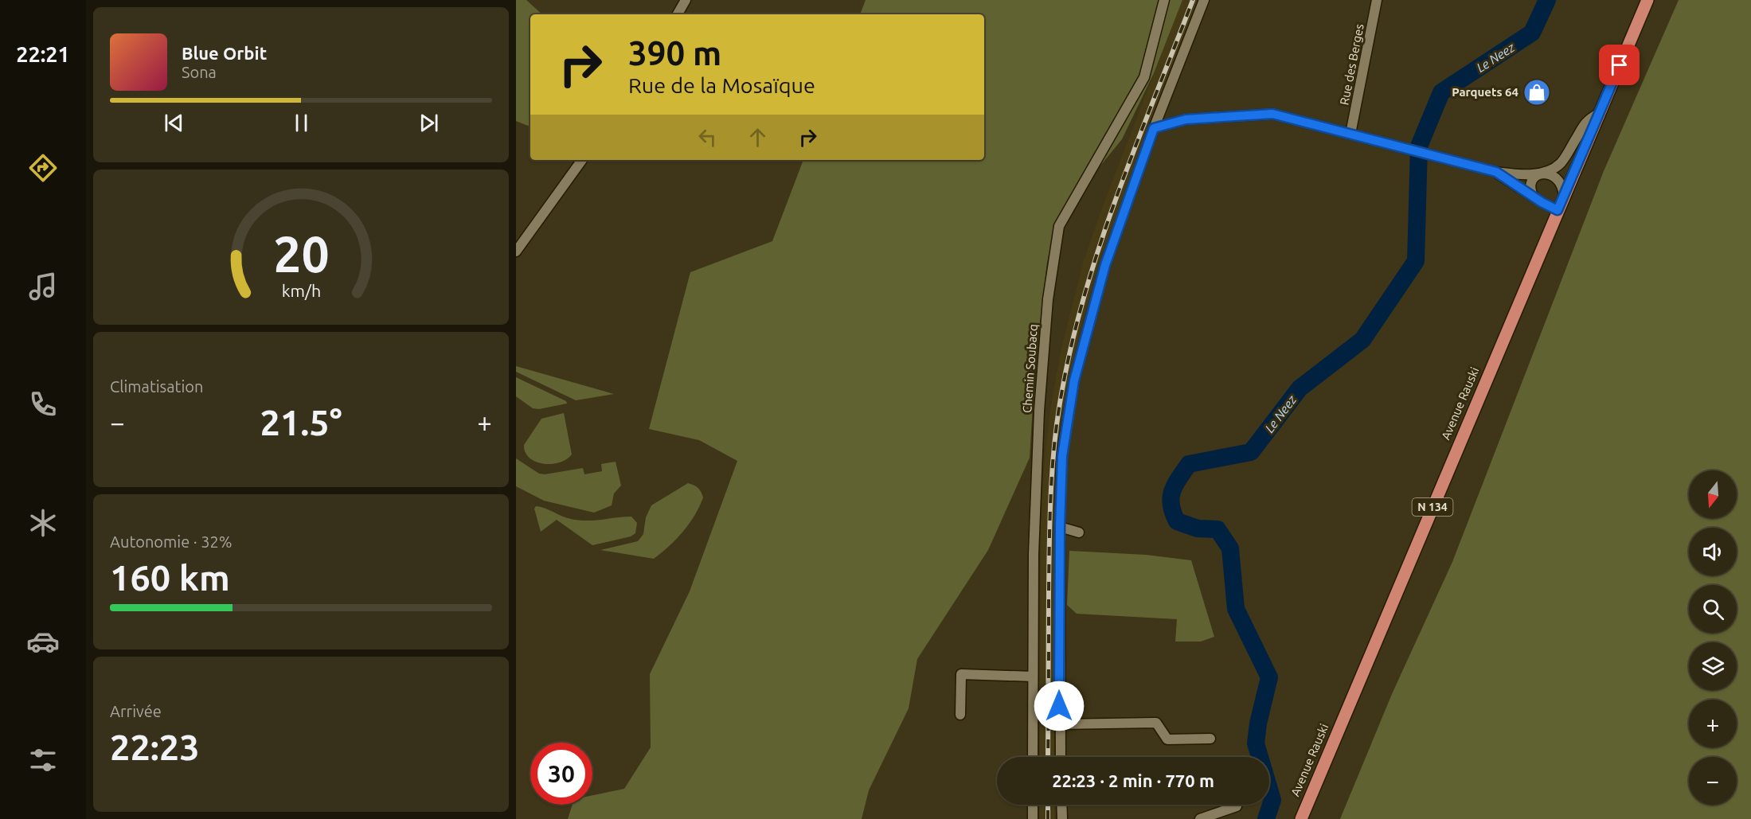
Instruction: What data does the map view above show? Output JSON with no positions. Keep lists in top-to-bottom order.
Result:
{
  "streets": {
    "main road": ["Avenue Rauski", "N 134"],
    "street": ["Rue des Berges", "Chemin Soubacq"]
  },
  "water": ["Le Neez"],
  "places": {
    "shop": ["Parquets 64"]
  },
  "north": "bottom",
  "page": {
    "tabs": "22:21",
    "turn": ["390 m", "Rue de la Mosaïque"],
    "song": ["Blue Orbit", "Sona"],
    "tile": [
      "Climatisation",
      ["Autonomie · 32%", "160 km"],
      ["Arrivée", "22:23"]
    ],
    "heat": ["−", "21.5°", "+"],
    "map_buttons": ["+", "−"],
    "limit": "30",
    "trip": "22:23 · 2 min · 770 m",
    "gauge": ["20", "km/h"]
  }
}
